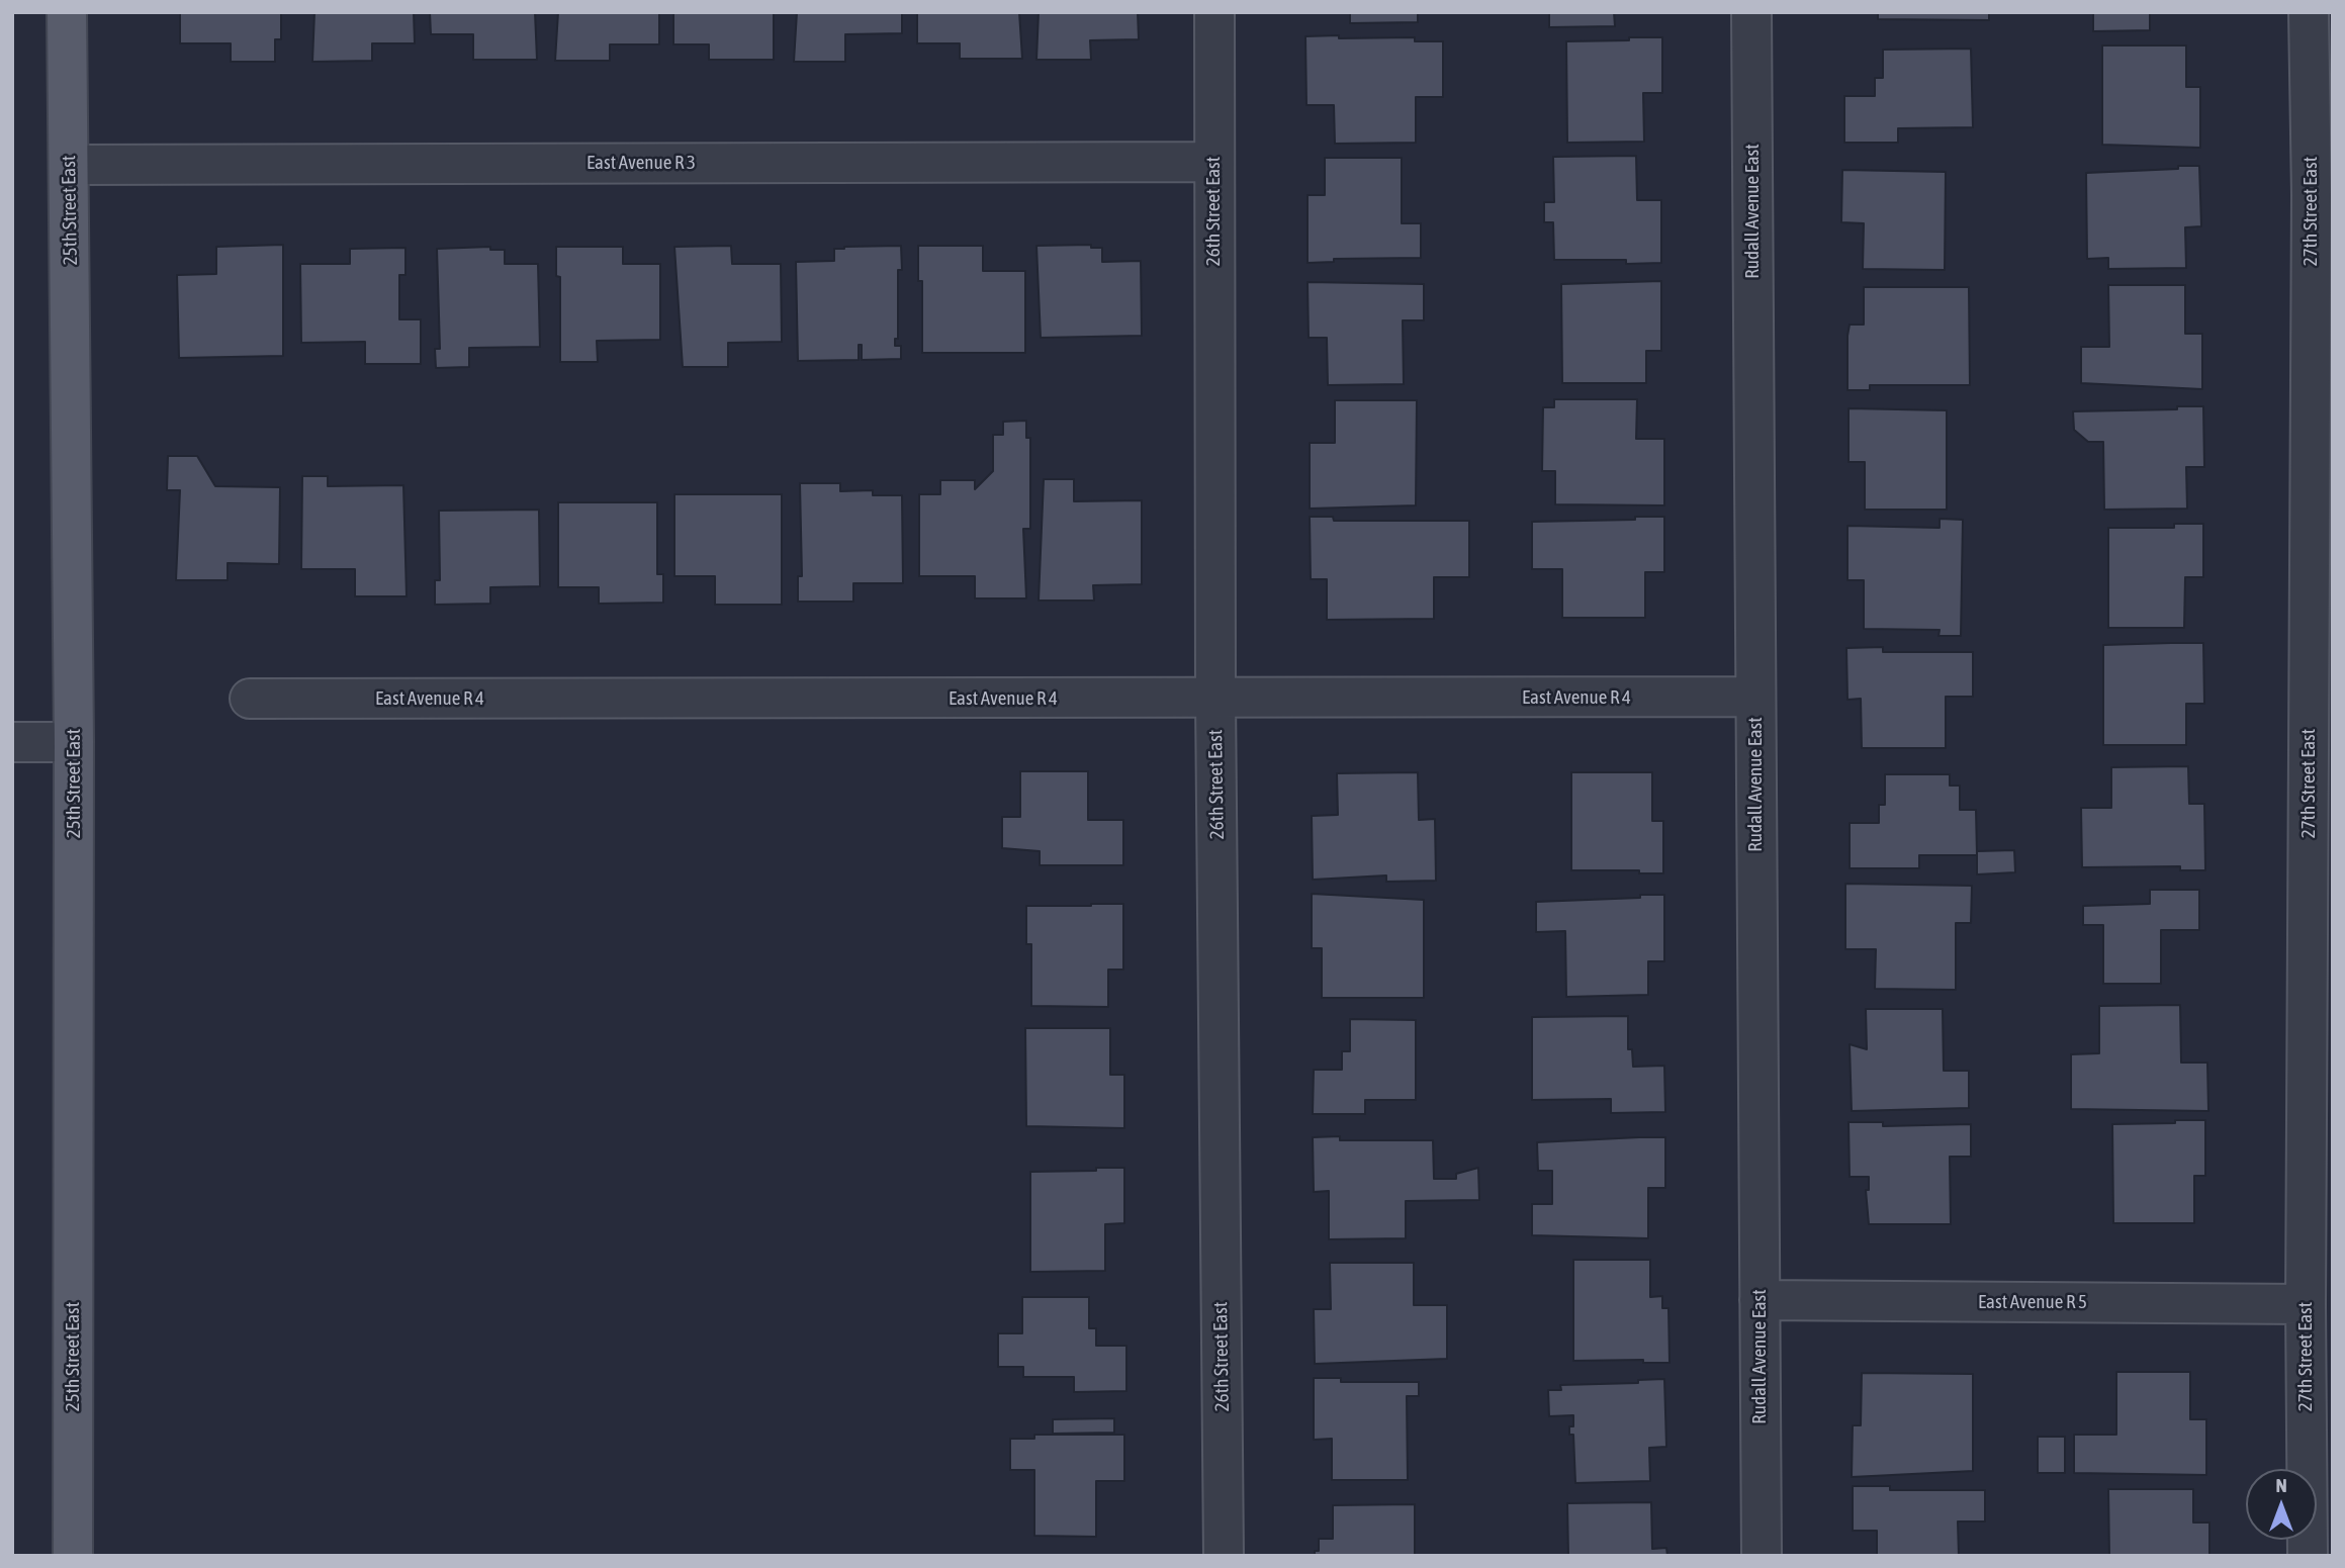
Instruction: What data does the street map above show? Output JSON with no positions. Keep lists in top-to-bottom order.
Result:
{
  "streets": {
    "main road": ["25th Street East"],
    "street": [
      "East Avenue R 3",
      "26th Street East",
      "Rudall Avenue East",
      "27th Street East",
      "East Avenue R 4",
      "East Avenue R 5"
    ]
  },
  "crossings": [
    ["East Avenue R 3", "25th Street East"],
    ["East Avenue R 3", "26th Street East"],
    ["26th Street East", "East Avenue R 4"],
    ["Rudall Avenue East", "East Avenue R 4"],
    ["Rudall Avenue East", "East Avenue R 5"],
    ["27th Street East", "East Avenue R 5"]
  ],
  "north": "top"
}
